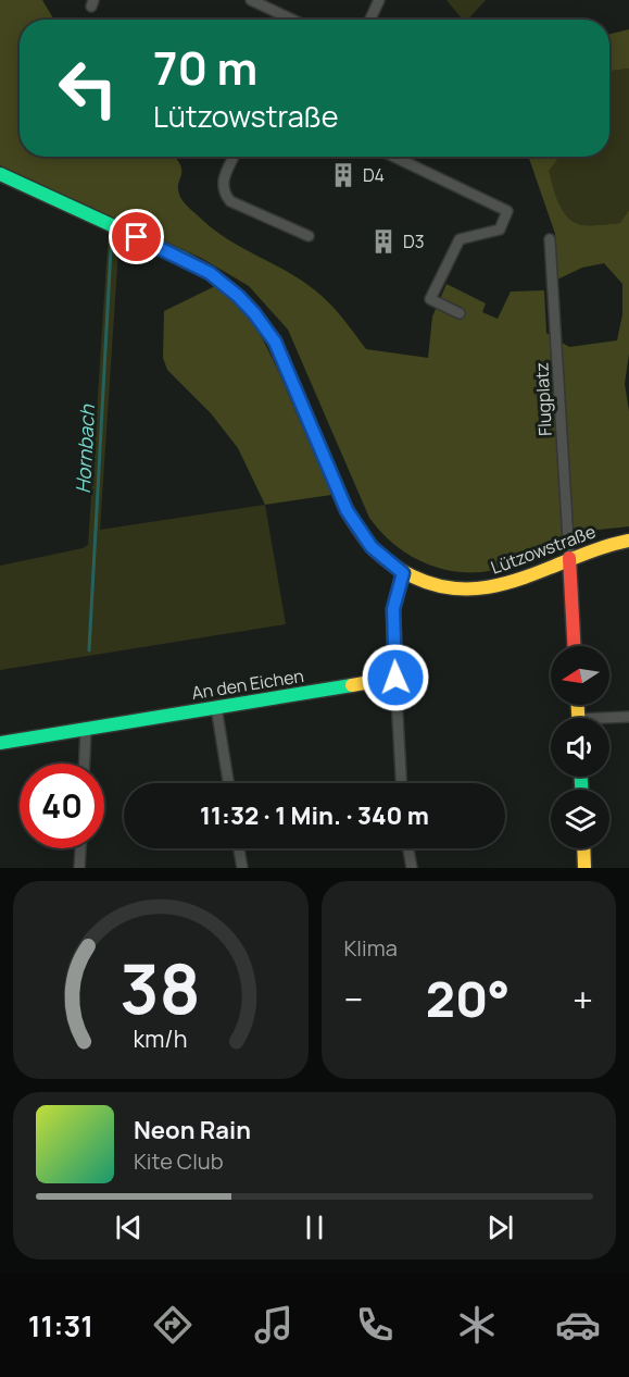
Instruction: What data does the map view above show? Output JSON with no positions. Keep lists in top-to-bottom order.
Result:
{
  "streets": {
    "street": ["Flugplatz", "Lützowstraße", "An den Eichen"]
  },
  "crossings": [
    ["Flugplatz", "Lützowstraße"]
  ],
  "water": ["Hornbach"],
  "places": {
    "building": ["D4", "D3"]
  },
  "north": "left",
  "page": {
    "turn": ["70 m", "Lützowstraße"],
    "limit": "40",
    "trip": "11:32 · 1 Min. · 340 m",
    "tile": "Klima",
    "heat": ["−", "20°", "+"],
    "song": ["Neon Rain", "Kite Club"],
    "tabs": "11:31",
    "gauge": ["38", "km/h"]
  }
}
